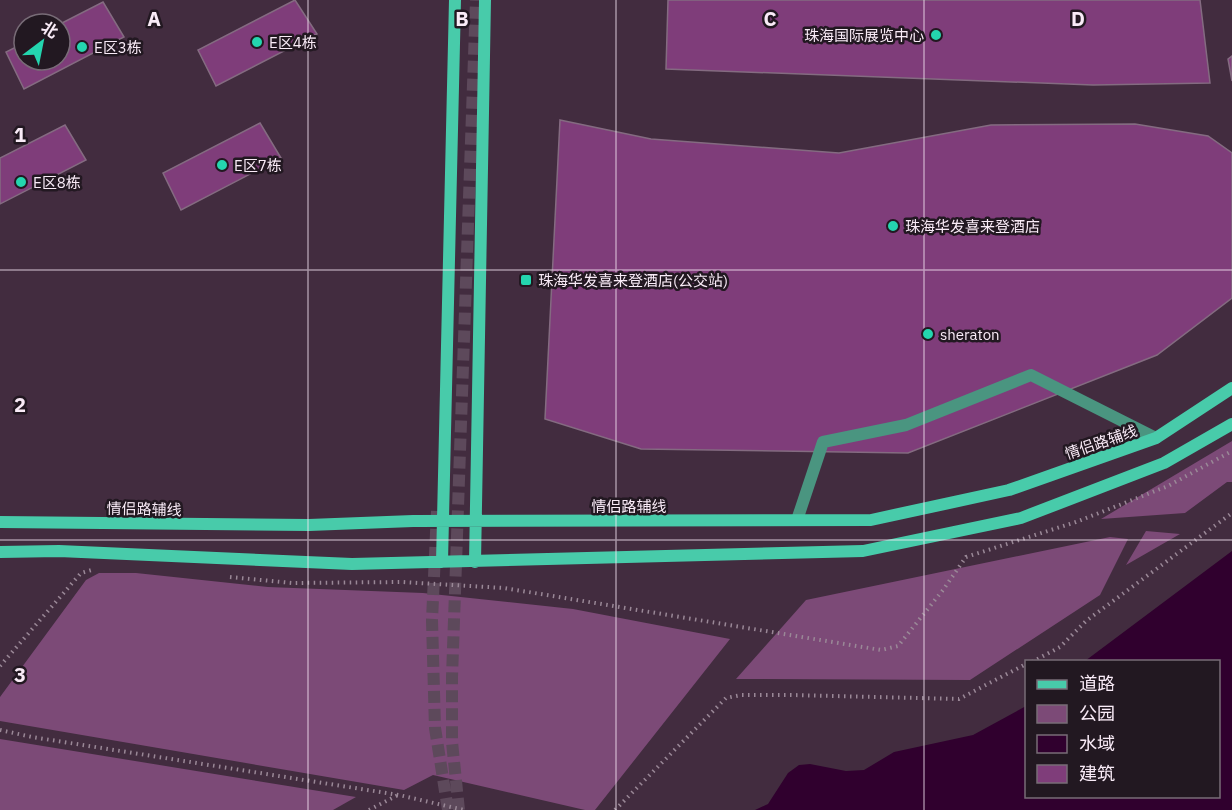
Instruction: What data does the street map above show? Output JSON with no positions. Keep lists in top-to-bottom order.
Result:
{
  "streets": {
    "main road": ["情侣路辅线"]
  },
  "places": {
    "other": [
      "珠海国际展览中心",
      "E区4栋",
      "E区3栋",
      "E区7栋",
      "E区8栋",
      "珠海华发喜来登酒店",
      "sheraton"
    ],
    "transit": ["珠海华发喜来登酒店(公交站)"]
  },
  "legend": [
    "道路",
    "公园",
    "水域",
    "建筑"
  ],
  "north": "top right",
  "grid": {
    "columns": [
      "A",
      "B",
      "C",
      "D"
    ],
    "rows": ["1", "2", "3"]
  }
}
